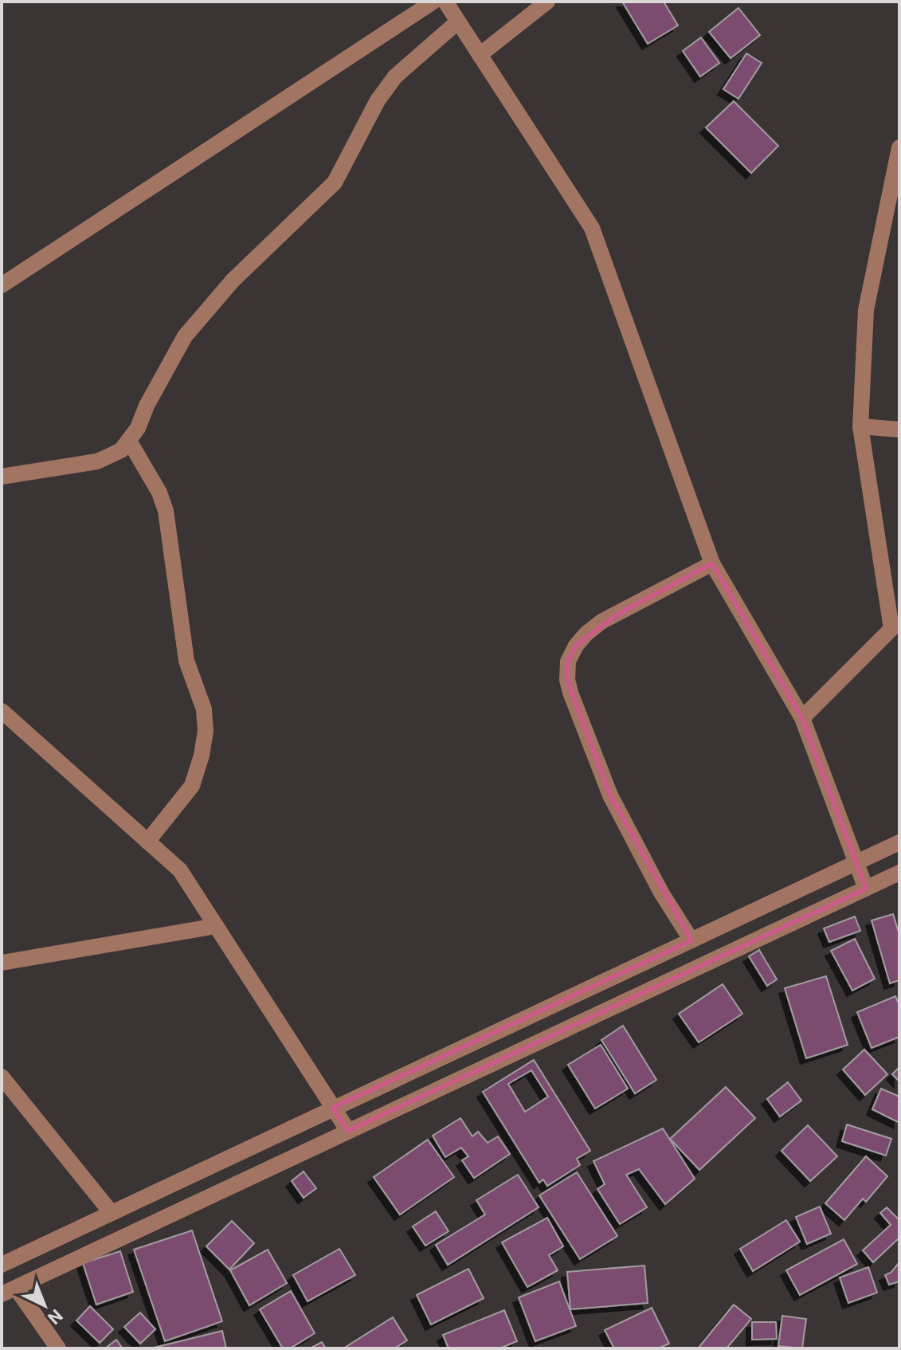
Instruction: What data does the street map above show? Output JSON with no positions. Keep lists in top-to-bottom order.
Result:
{
  "north": "bottom right"
}
